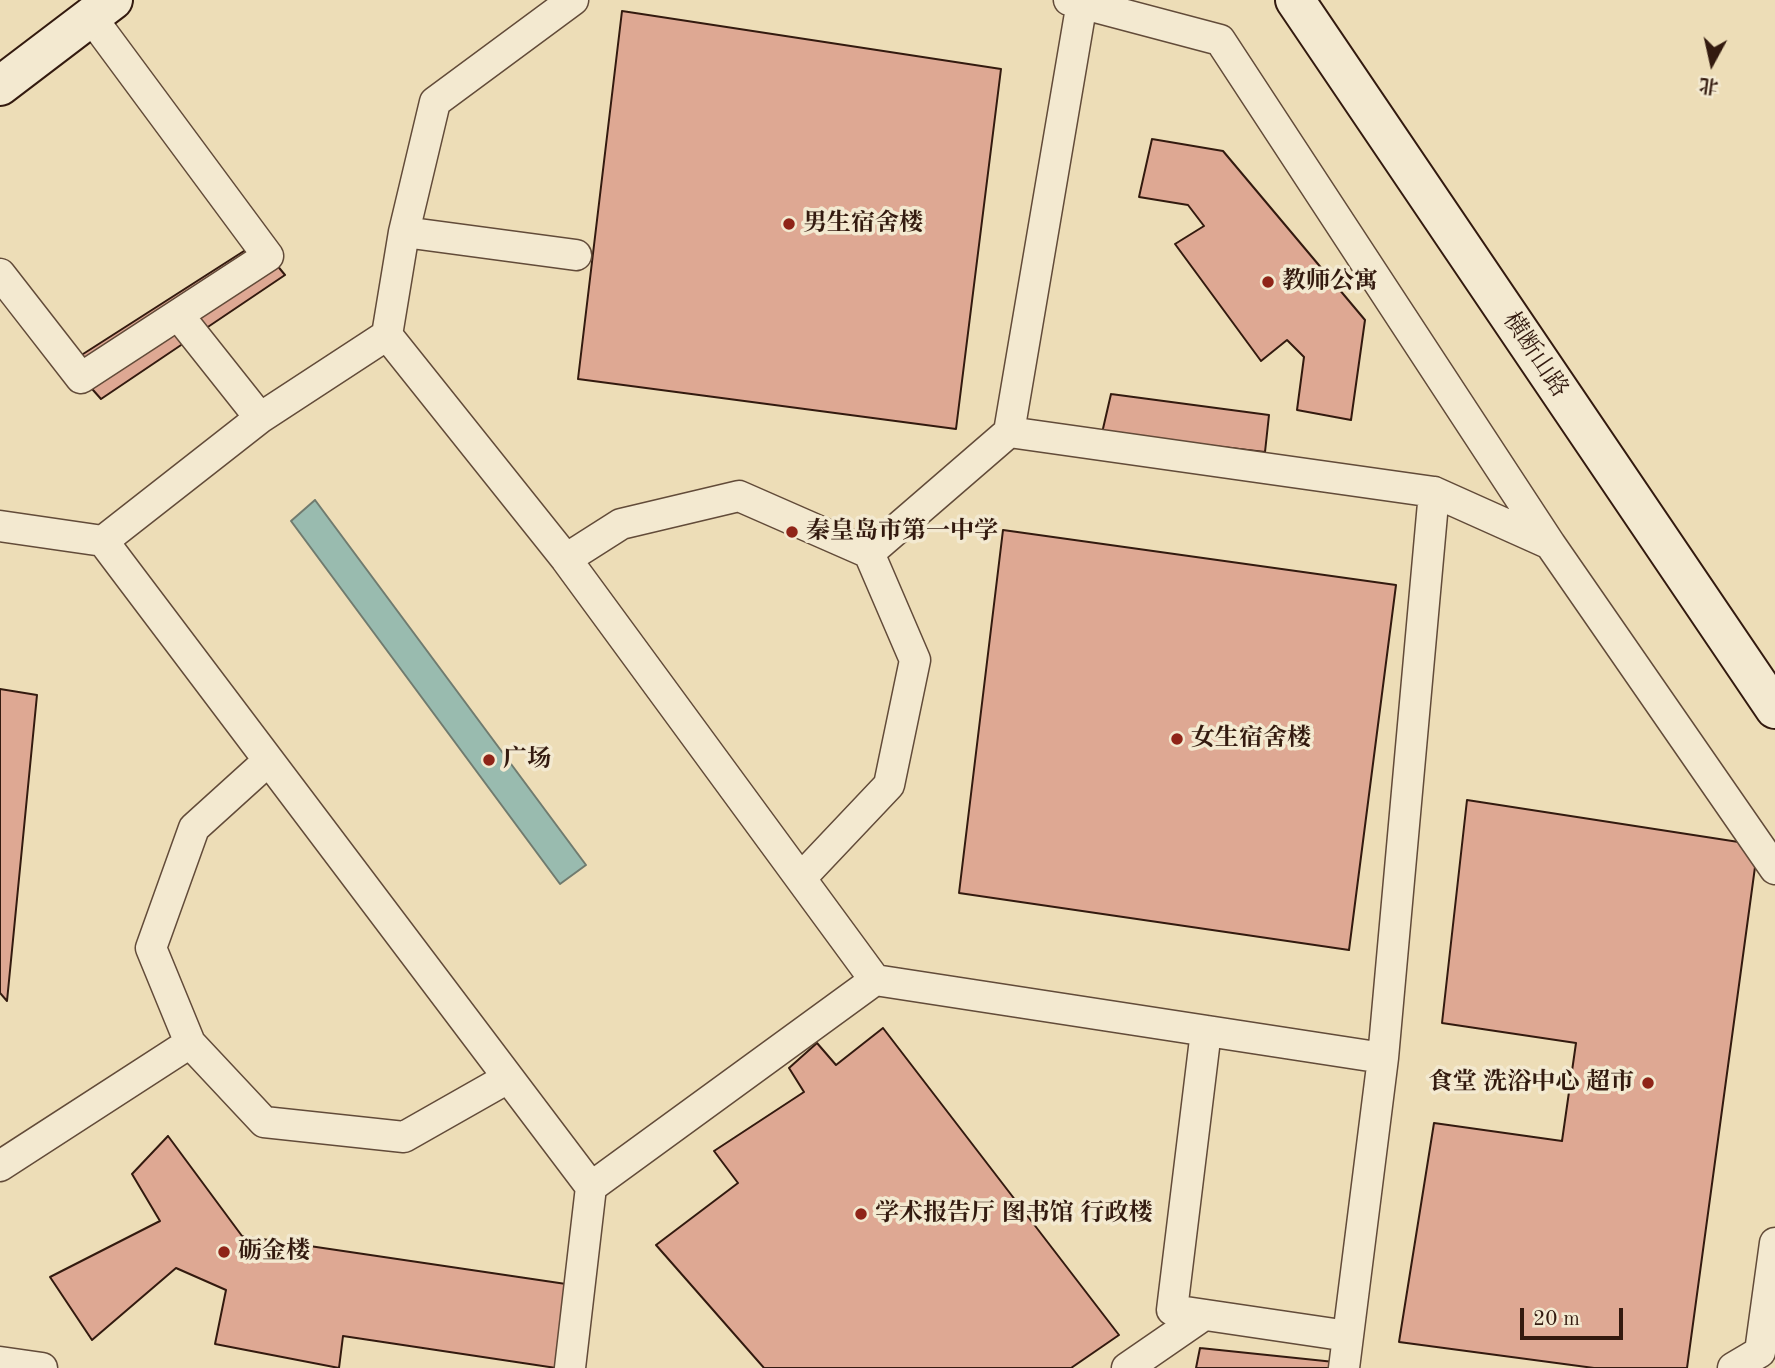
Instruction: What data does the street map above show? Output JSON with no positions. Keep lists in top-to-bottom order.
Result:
{
  "streets": {
    "main road": ["横断山路"]
  },
  "places": [
    "男生宿舍楼",
    "教师公寓",
    "秦皇岛市第一中学",
    "女生宿舍楼",
    "广场",
    "食堂 洗浴中心 超市",
    "学术报告厅 图书馆 行政楼",
    "砺金楼"
  ],
  "scale_bar": "20 m",
  "north": "bottom"
}
